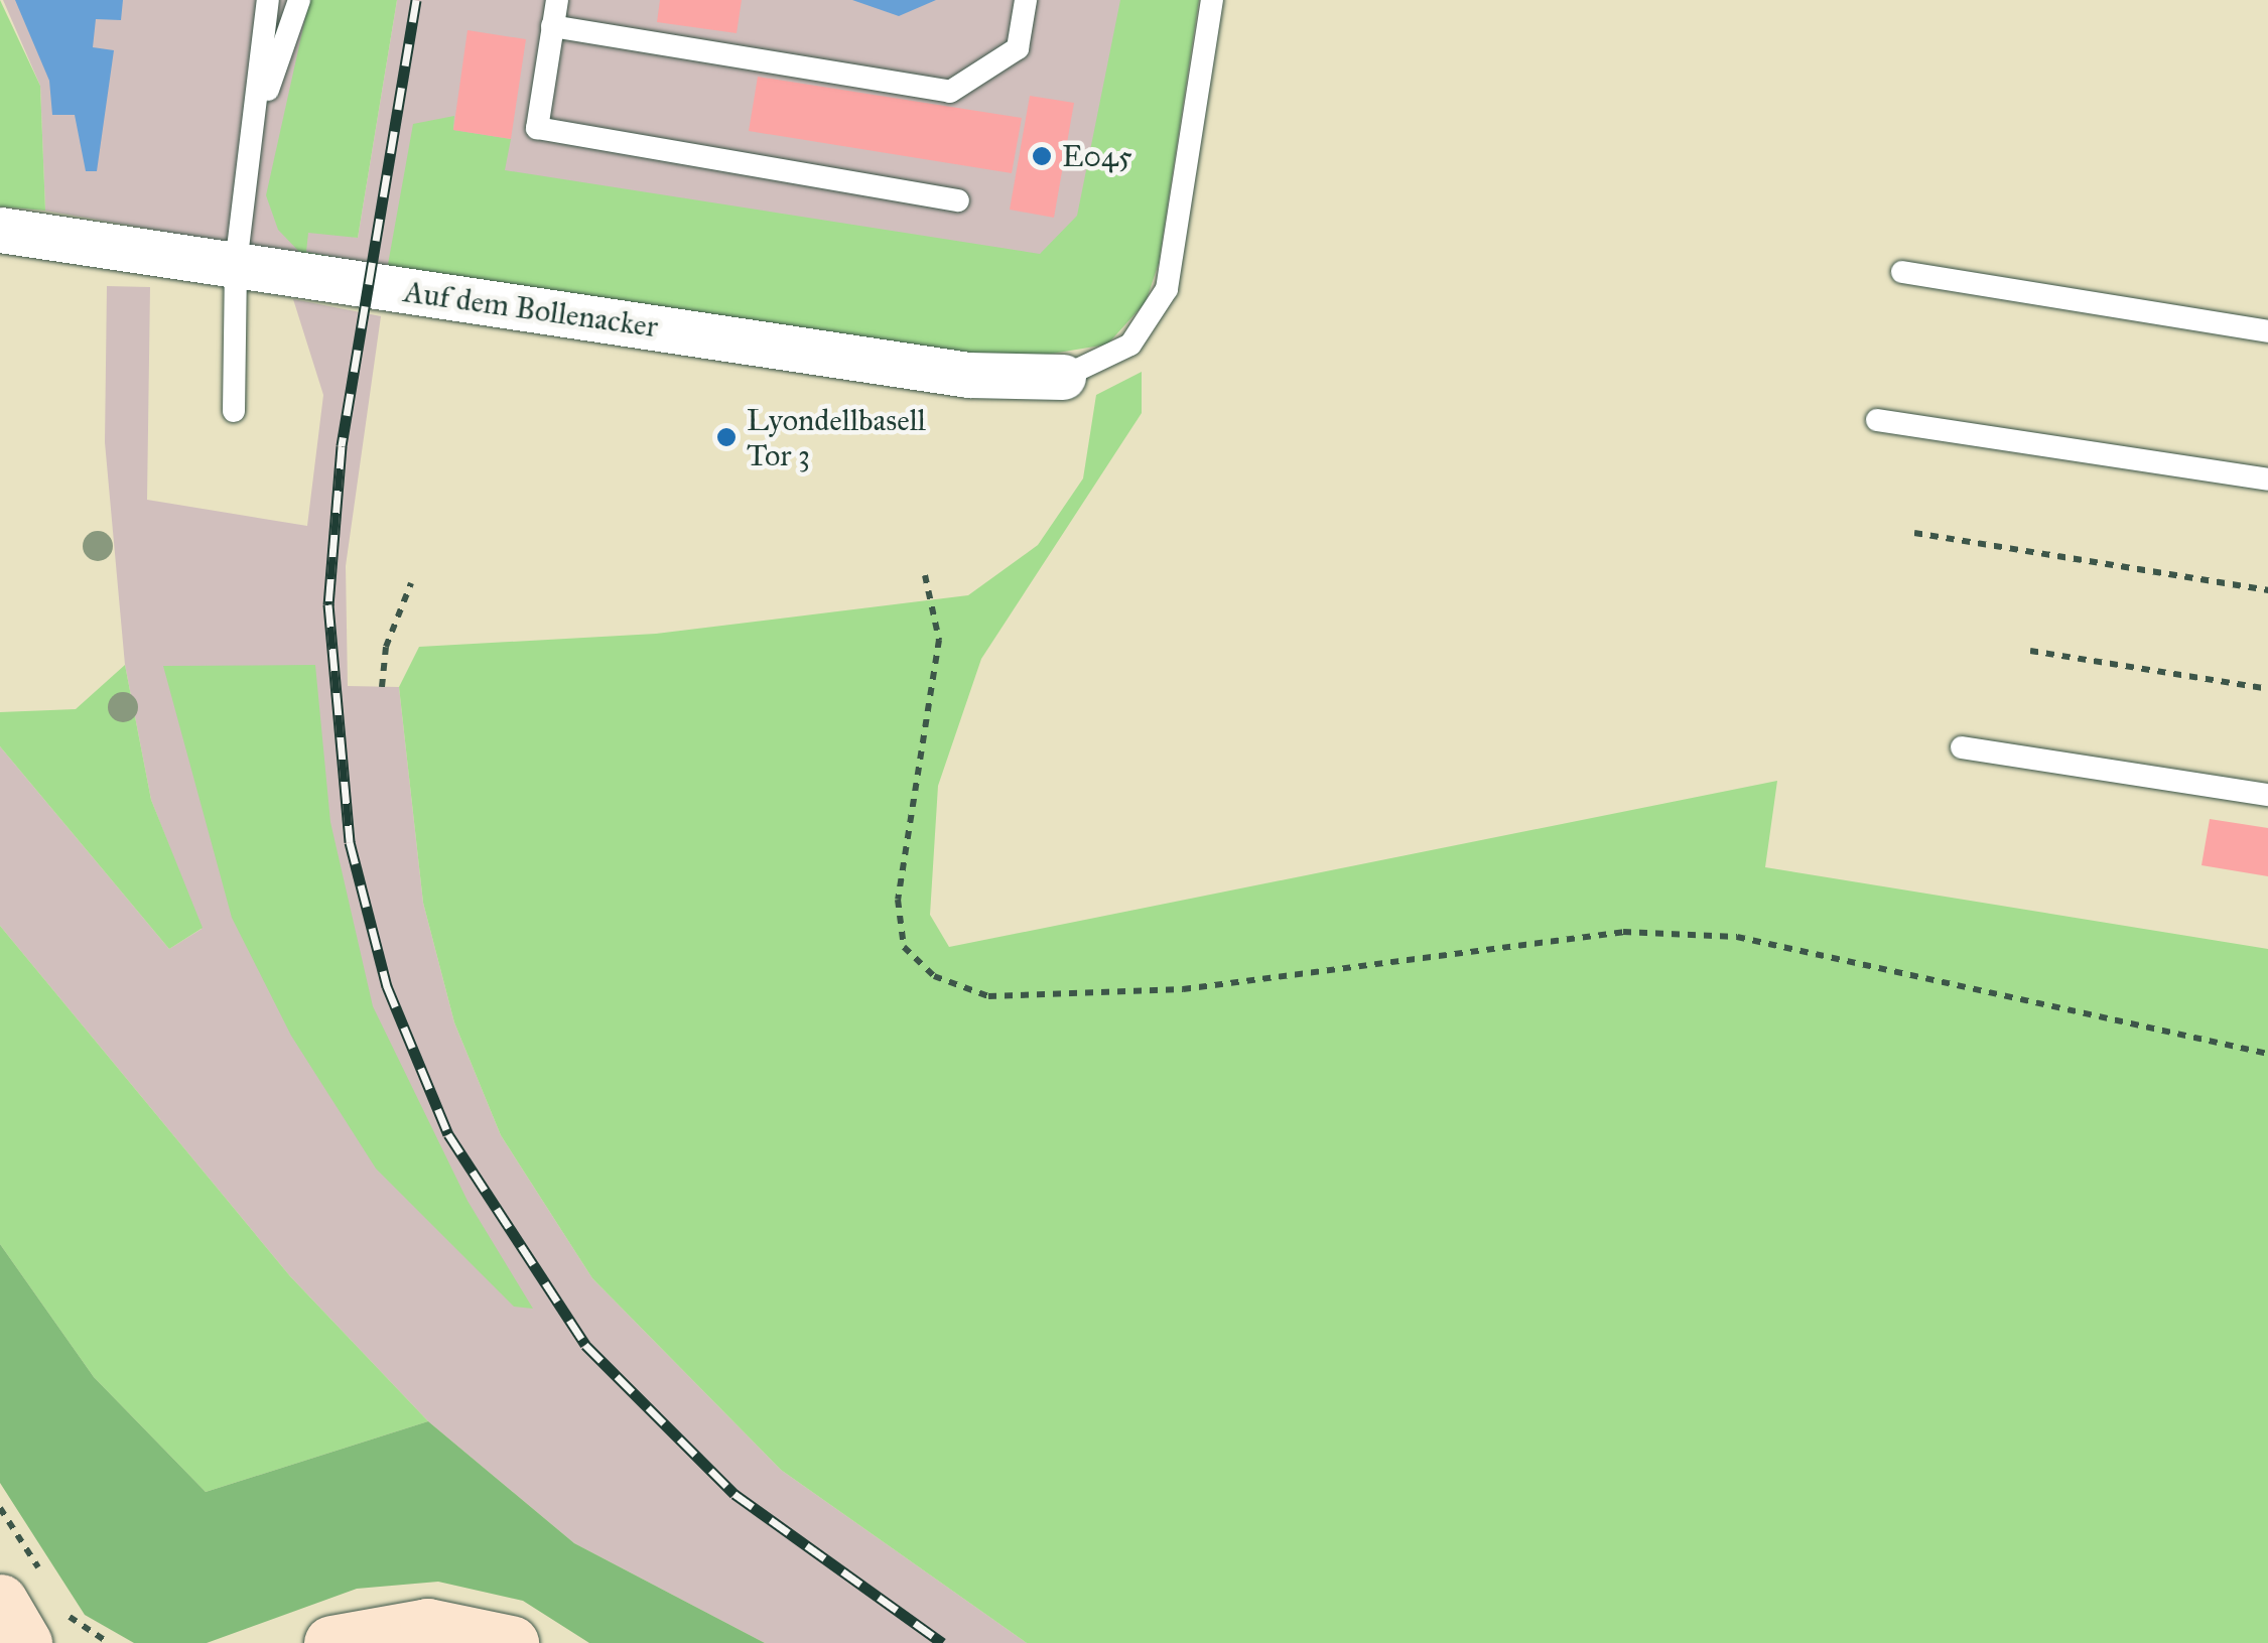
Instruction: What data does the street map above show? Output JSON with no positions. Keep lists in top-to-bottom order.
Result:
{
  "streets": {
    "street": ["Auf dem Bollenacker"]
  },
  "places": ["E045", "Lyondellbasell Tor 3"]
}
